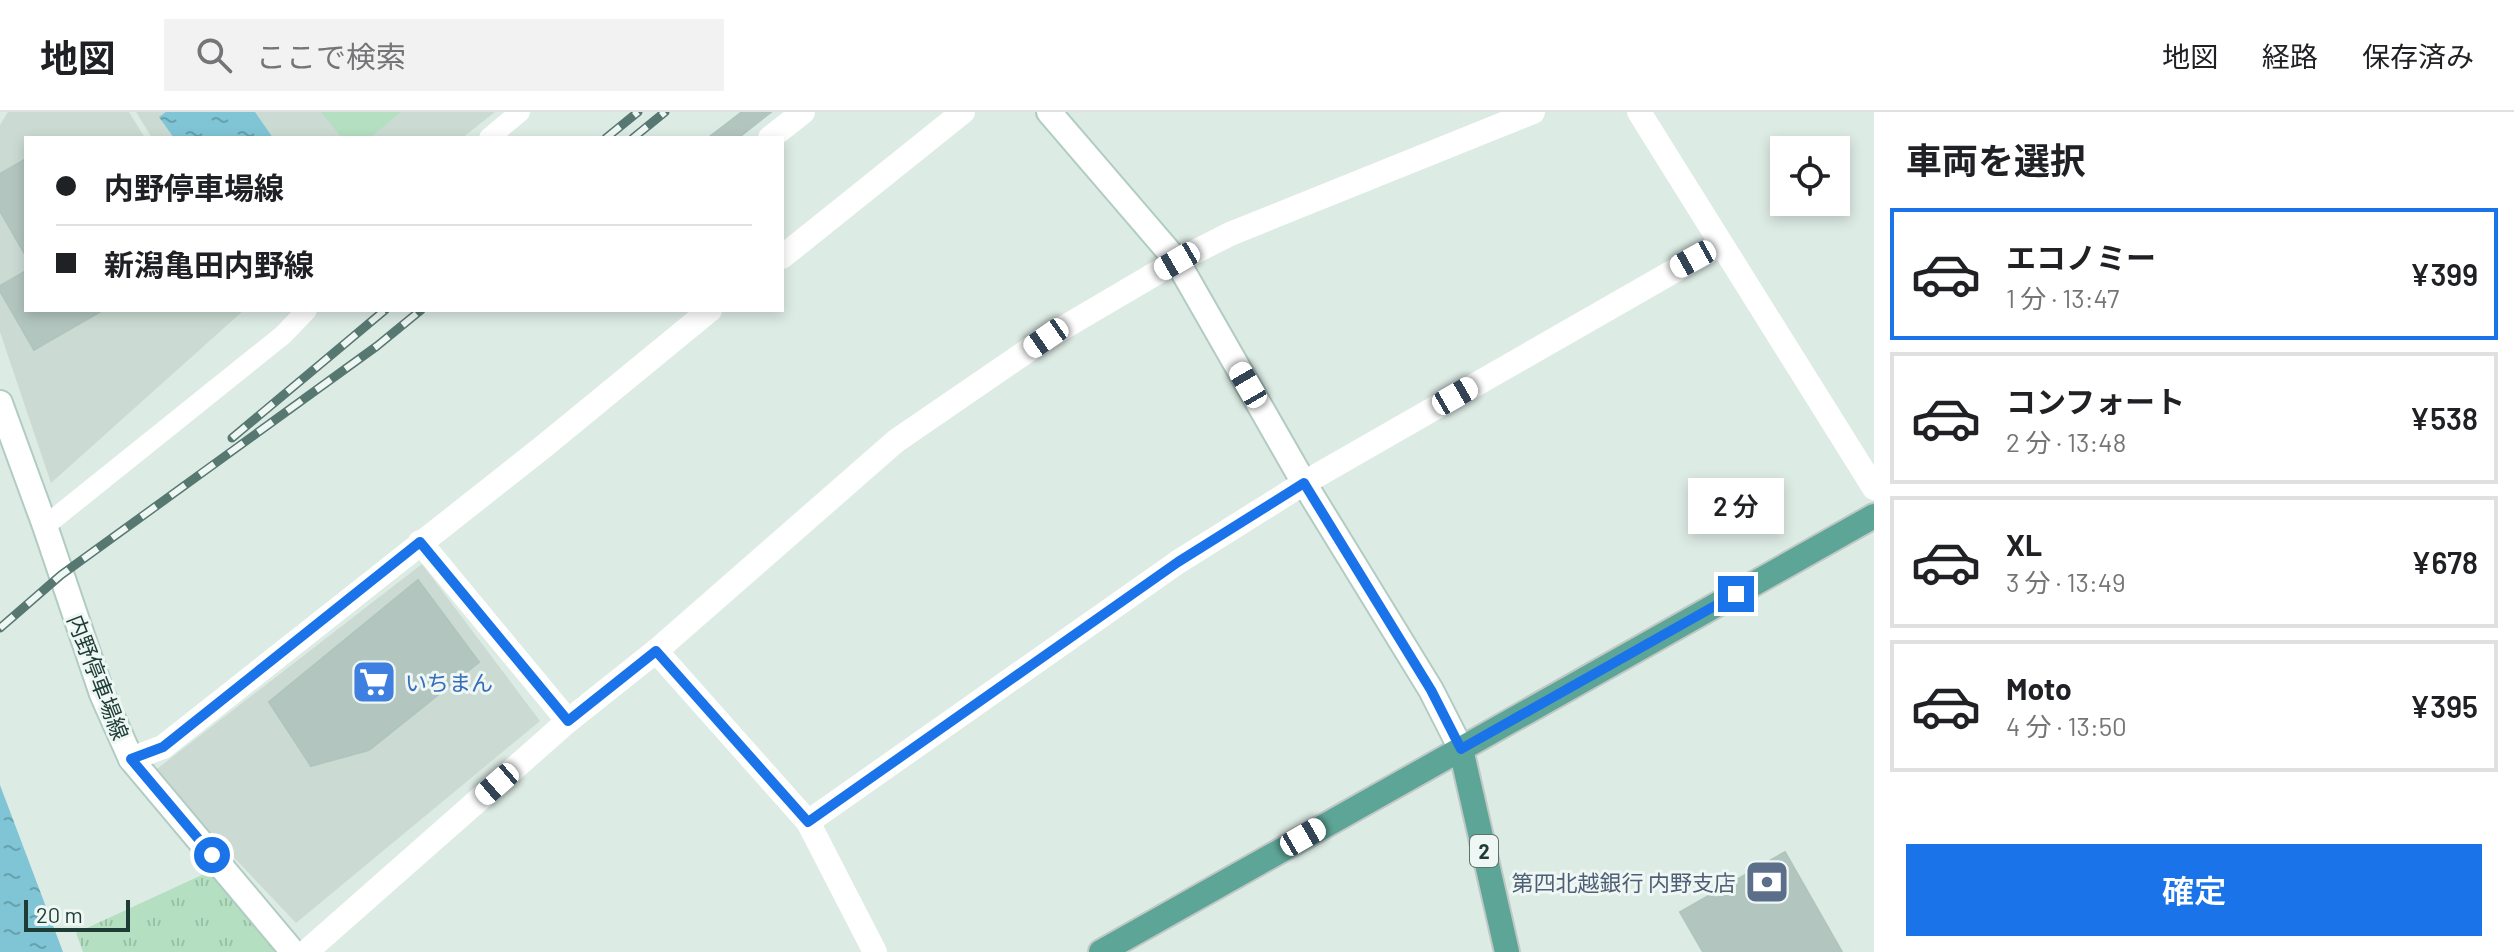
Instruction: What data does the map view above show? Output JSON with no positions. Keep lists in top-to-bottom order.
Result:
{
  "streets": {
    "main road": ["2"],
    "street": ["内野停車場線"]
  },
  "places": {
    "supermarket": ["いちまん"],
    "bank": ["第四北越銀行 内野支店"]
  },
  "scale_bar": "20 m",
  "page": {
    "header": "地図",
    "search": "ここで検索",
    "nav": ["地図", "経路", "保存済み"],
    "heading": "車両を選択",
    "banner": ["内野停車場線", "新潟亀田内野線"],
    "list": [
      {
        "name": "エコノミー",
        "note": "1 分 · 13:47",
        "value": "¥399"
      },
      {
        "name": "コンフォート",
        "note": "2 分 · 13:48",
        "value": "¥538"
      },
      {
        "name": "XL",
        "note": "3 分 · 13:49",
        "value": "¥678"
      },
      {
        "name": "Moto",
        "note": "4 分 · 13:50",
        "value": "¥395"
      }
    ],
    "bubble": "2 分",
    "buttons": "確定",
    "scale": "20 m"
  }
}
